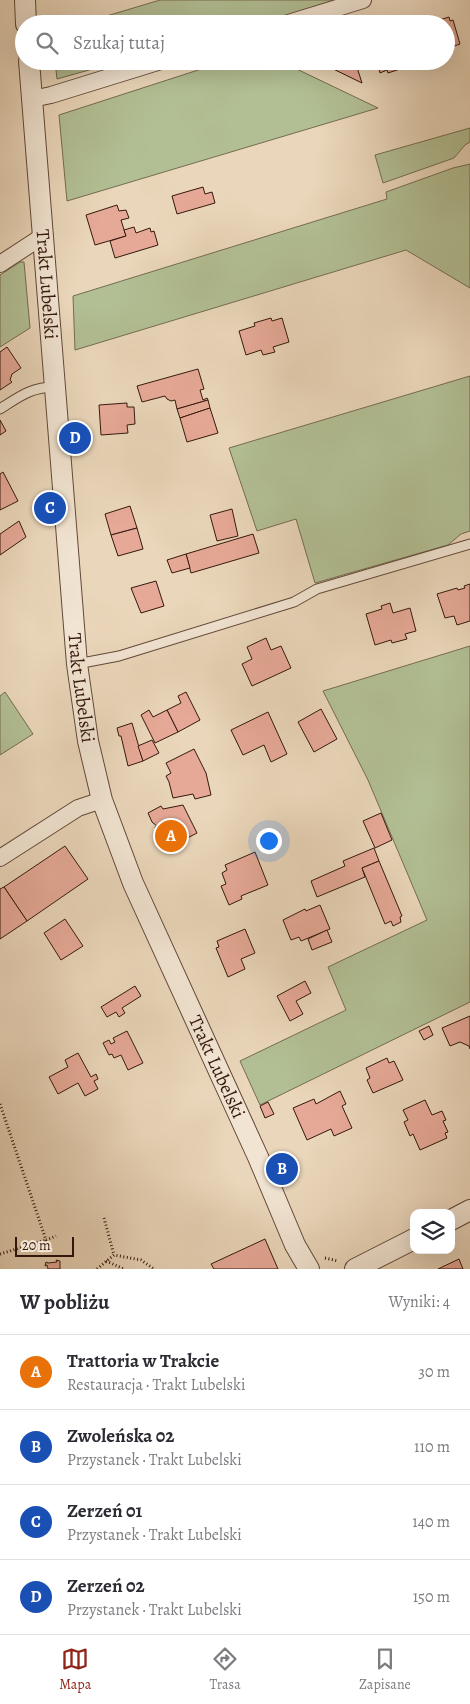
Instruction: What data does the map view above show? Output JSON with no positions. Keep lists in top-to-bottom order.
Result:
{
  "streets": {
    "street": ["Trakt Lubelski"]
  },
  "scale_bar": "20 m",
  "page": {
    "search": "Szukaj tutaj",
    "pins": [
      "D",
      "C",
      "A",
      "B"
    ],
    "scale": "20 m",
    "heading": ["W pobliżu", "Wyniki: 4"],
    "list": [
      {
        "mark": "A",
        "name": "Trattoria w Trakcie",
        "note": "Restauracja · Trakt Lubelski",
        "value": "30 m"
      },
      {
        "mark": "B",
        "name": "Zwoleńska 02",
        "note": "Przystanek · Trakt Lubelski",
        "value": "110 m"
      },
      {
        "mark": "C",
        "name": "Zerzeń 01",
        "note": "Przystanek · Trakt Lubelski",
        "value": "140 m"
      },
      {
        "mark": "D",
        "name": "Zerzeń 02",
        "note": "Przystanek · Trakt Lubelski",
        "value": "150 m"
      }
    ],
    "nav": ["Mapa", "Trasa", "Zapisane"]
  }
}
